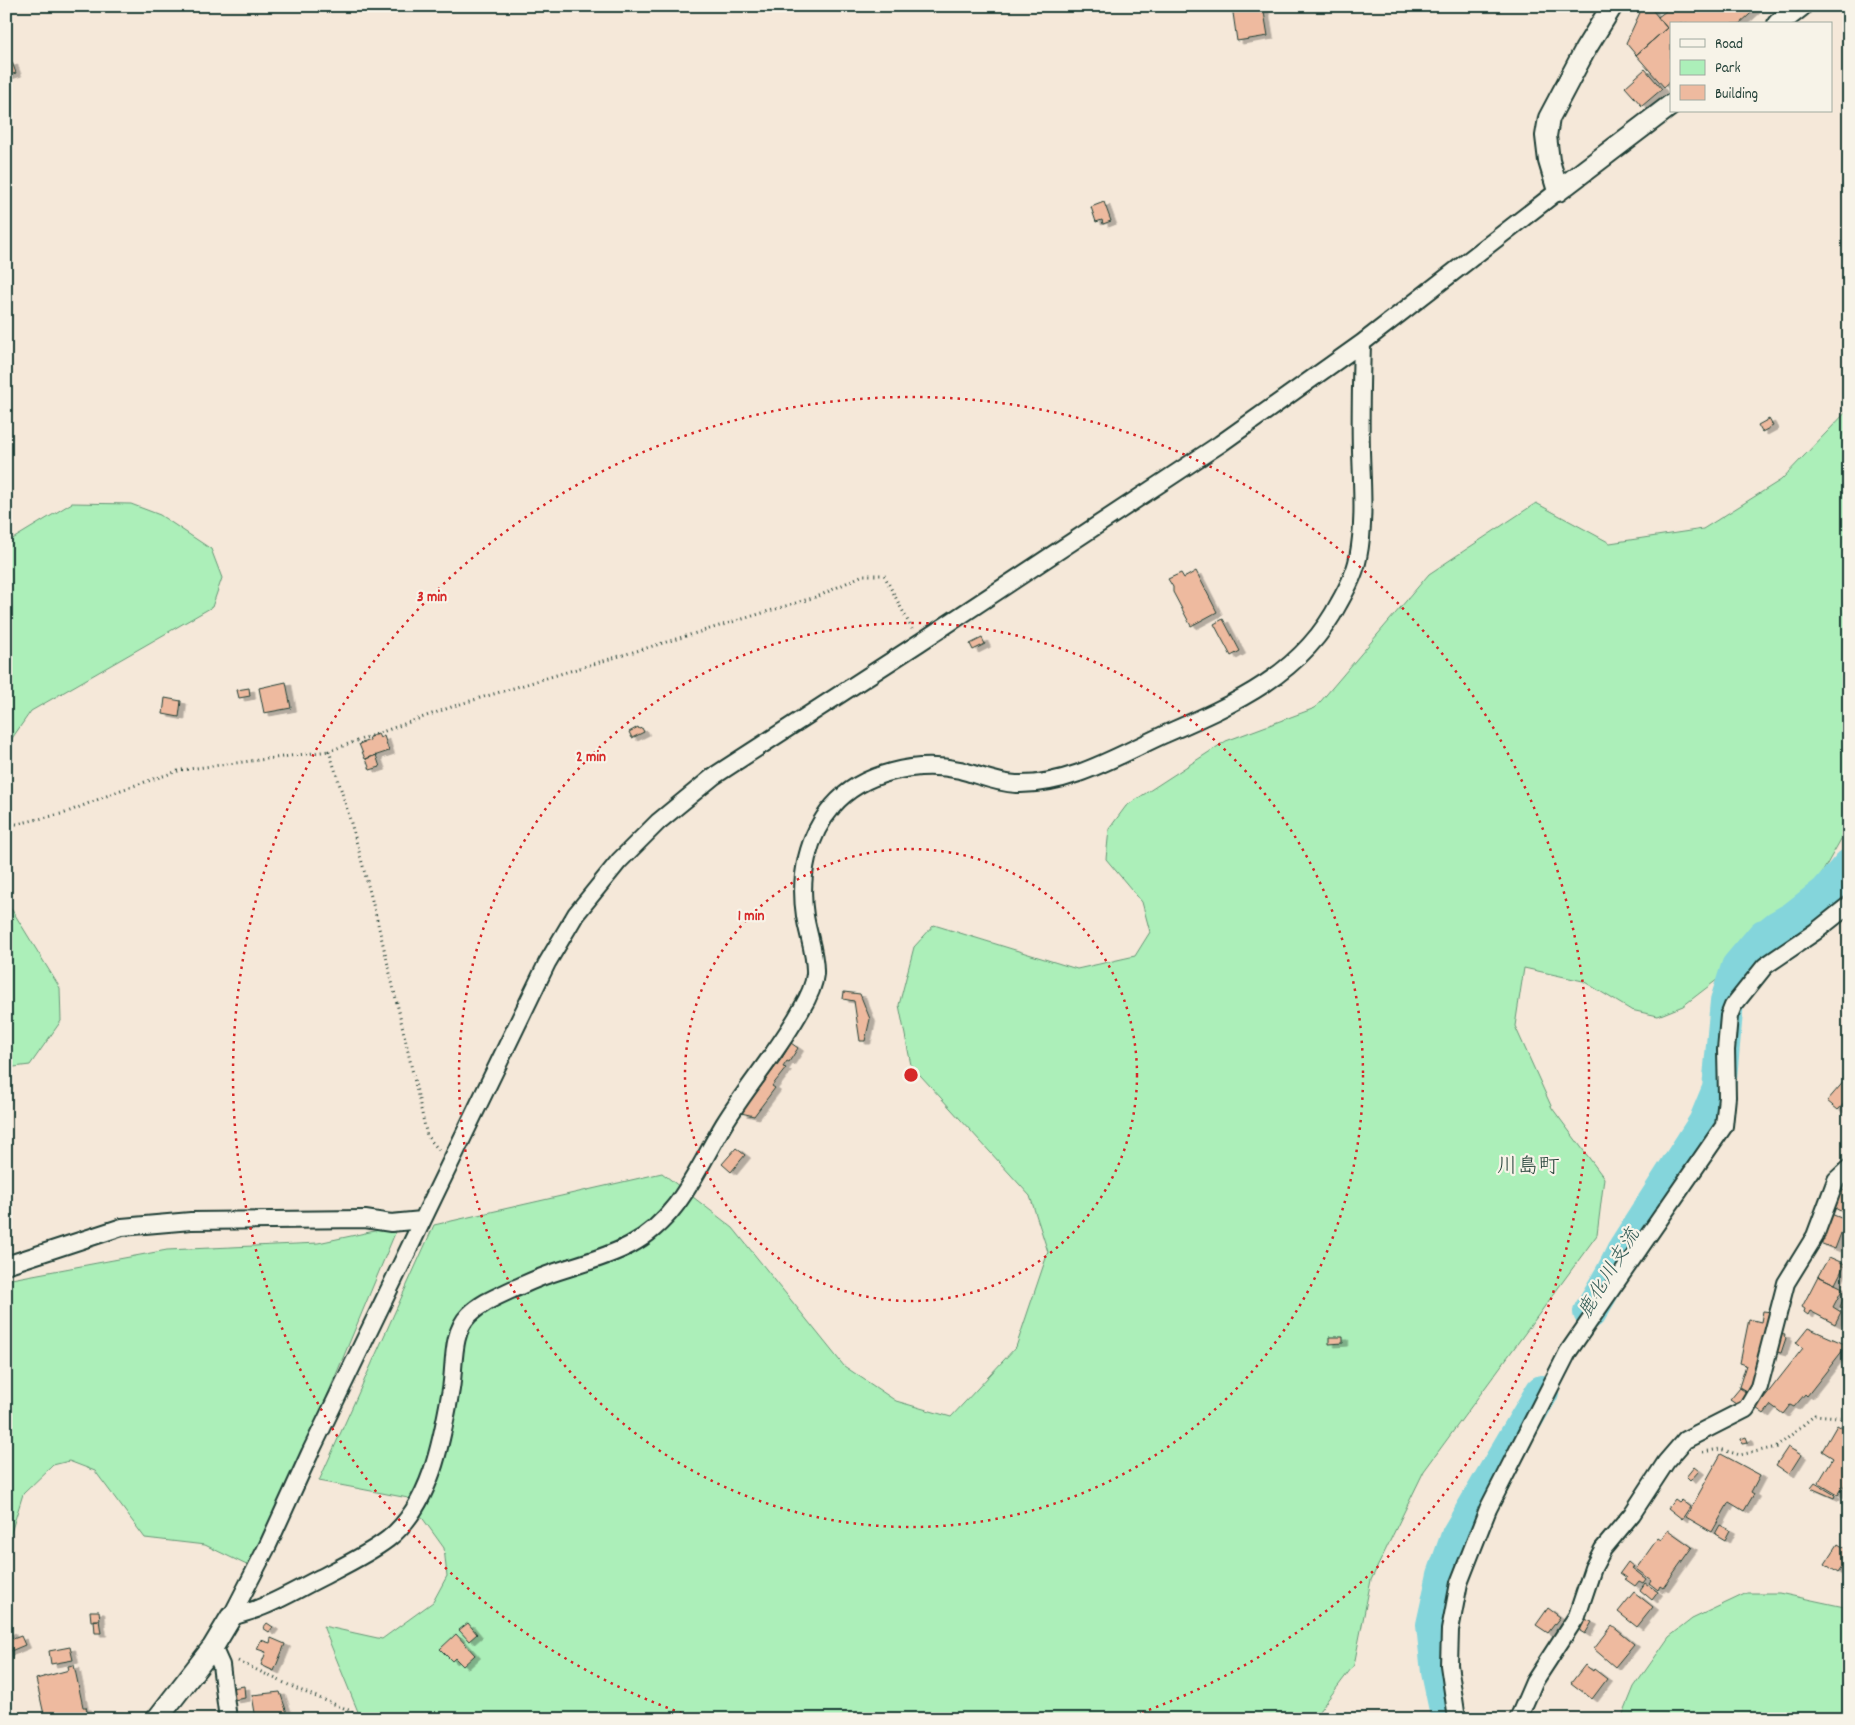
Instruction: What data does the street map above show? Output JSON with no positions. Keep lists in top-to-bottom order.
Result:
{
  "districts": ["川島町"],
  "water": ["鹿化川支流"],
  "legend": ["Road", "Park", "Building"],
  "rings": ["3 min", "2 min", "1 min"]
}
